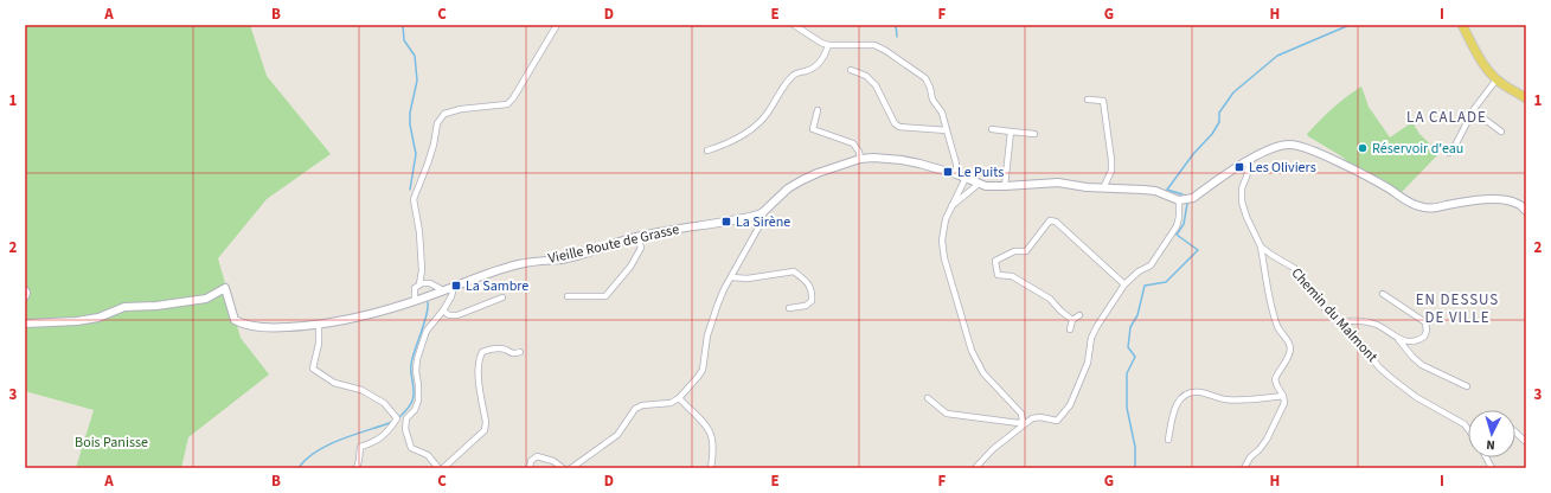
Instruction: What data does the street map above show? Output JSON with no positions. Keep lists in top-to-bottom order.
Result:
{
  "streets": {
    "street": ["Vieille Route de Grasse", "Chemin du Malmont"]
  },
  "districts": ["LA CALADE", "EN DESSUS DE VILLE"],
  "parks": ["Bois Panisse"],
  "places": {
    "other": ["Réservoir d'eau"],
    "transit": [
      "Les Oliviers",
      "Le Puits",
      "La Sirène",
      "La Sambre"
    ]
  },
  "north": "bottom",
  "grid": {
    "columns": [
      "A",
      "B",
      "C",
      "D",
      "E",
      "F",
      "G",
      "H",
      "I"
    ],
    "rows": ["1", "2", "3"]
  }
}
